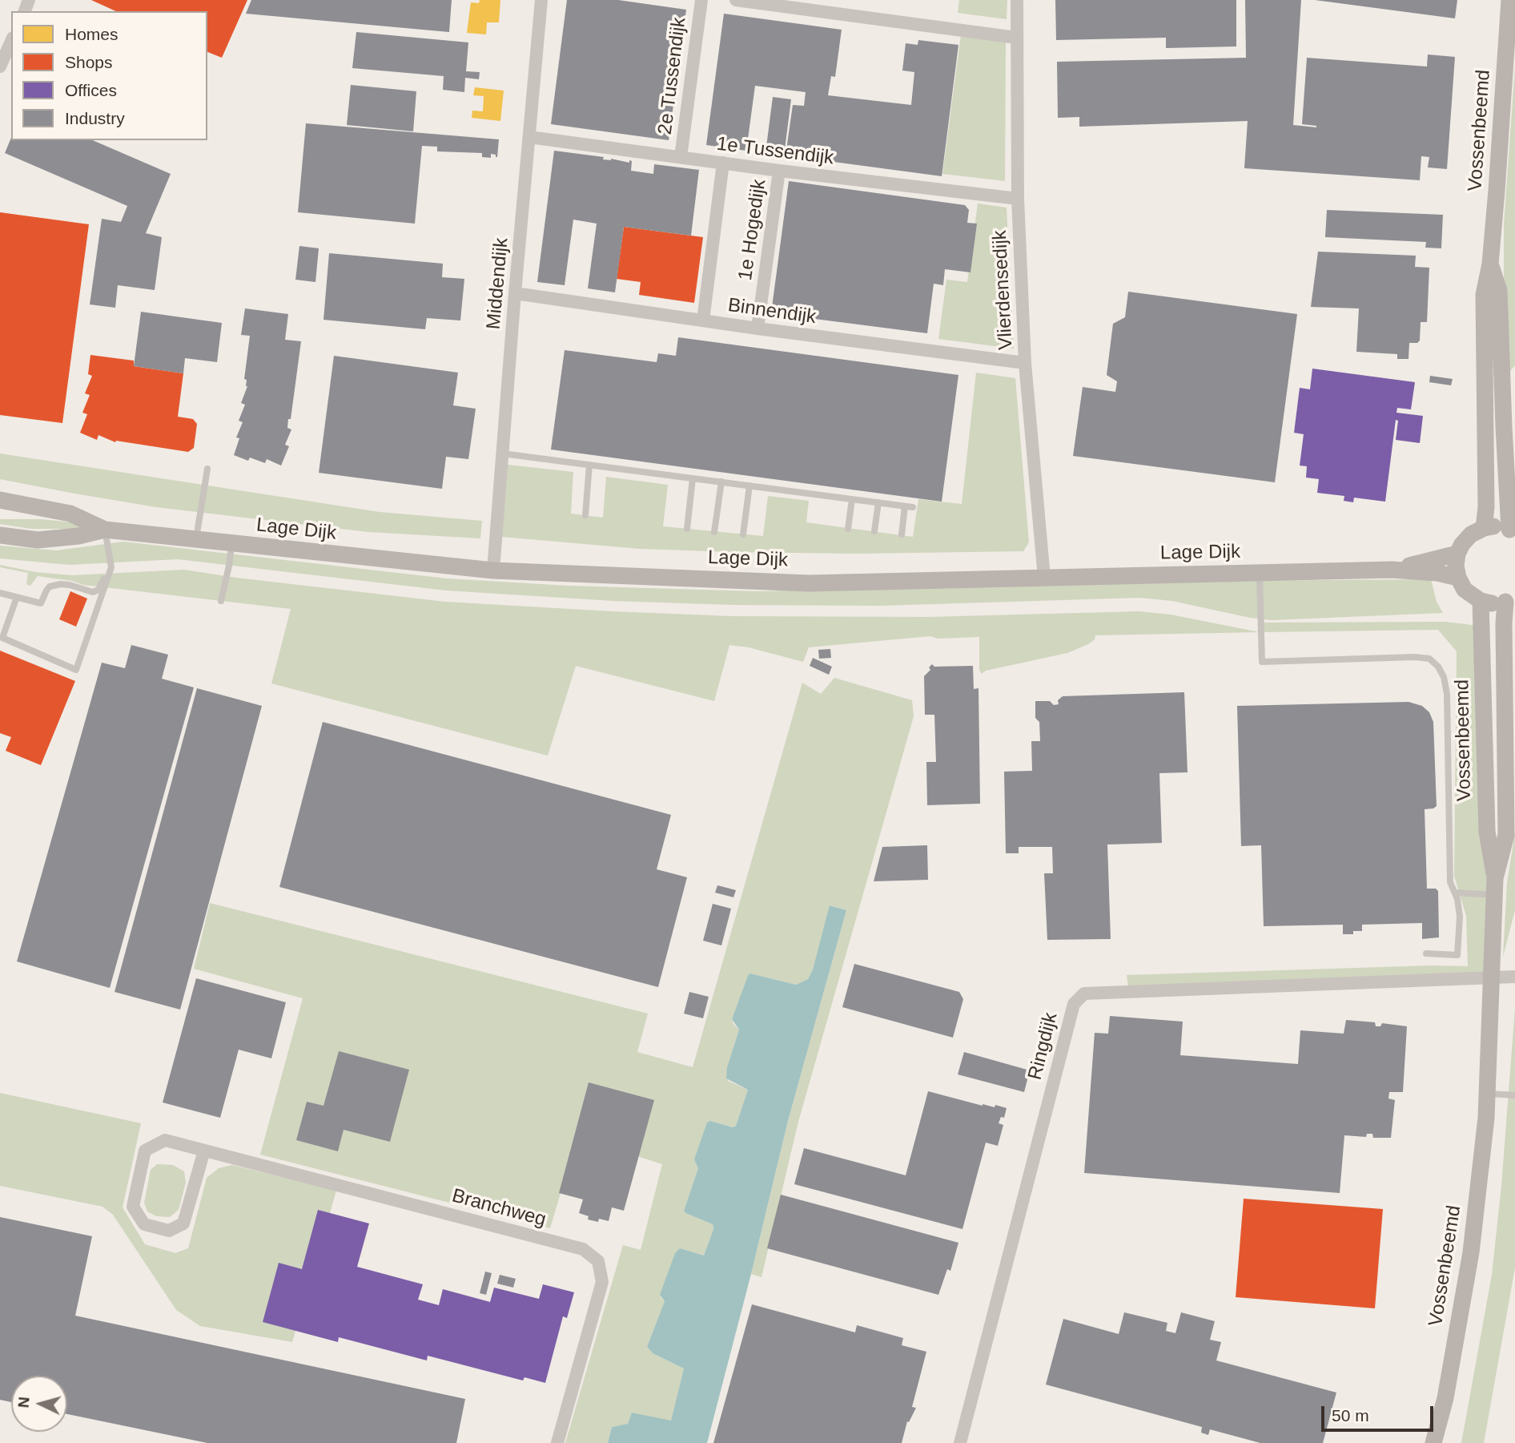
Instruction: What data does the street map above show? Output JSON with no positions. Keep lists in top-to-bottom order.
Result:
{
  "streets": {
    "main road": ["Vossenbeemd", "Lage Dijk"],
    "street": [
      "2e Tussendijk",
      "1e Tussendijk",
      "1e Hogedijk",
      "Middendijk",
      "Vlierdensedijk",
      "Binnendijk",
      "Ringdijk",
      "Branchweg"
    ]
  },
  "crossings": [
    ["2e Tussendijk", "1e Tussendijk"],
    ["Vossenbeemd", "Ringdijk"],
    ["1e Tussendijk", "1e Hogedijk"],
    ["1e Tussendijk", "Middendijk"],
    ["1e Tussendijk", "Vlierdensedijk"],
    ["1e Hogedijk", "Binnendijk"],
    ["Middendijk", "Binnendijk"],
    ["Middendijk", "Lage Dijk"],
    ["Vlierdensedijk", "Binnendijk"],
    ["Vlierdensedijk", "Lage Dijk"]
  ],
  "legend": [
    "Homes",
    "Shops",
    "Offices",
    "Industry"
  ],
  "scale_bar": "50 m",
  "north": "left"
}
